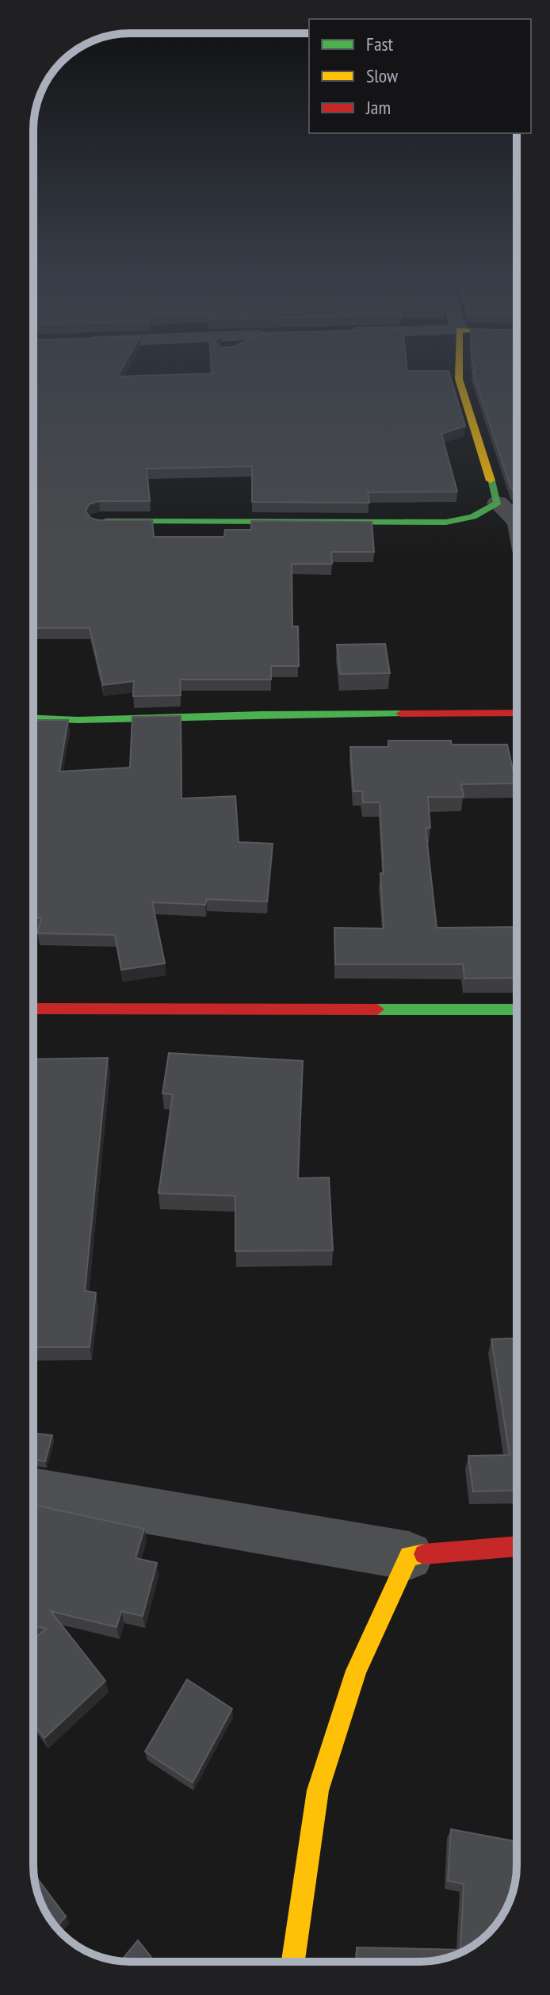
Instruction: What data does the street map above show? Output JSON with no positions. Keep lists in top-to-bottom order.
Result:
{
  "legend": ["Fast", "Slow", "Jam"]
}
